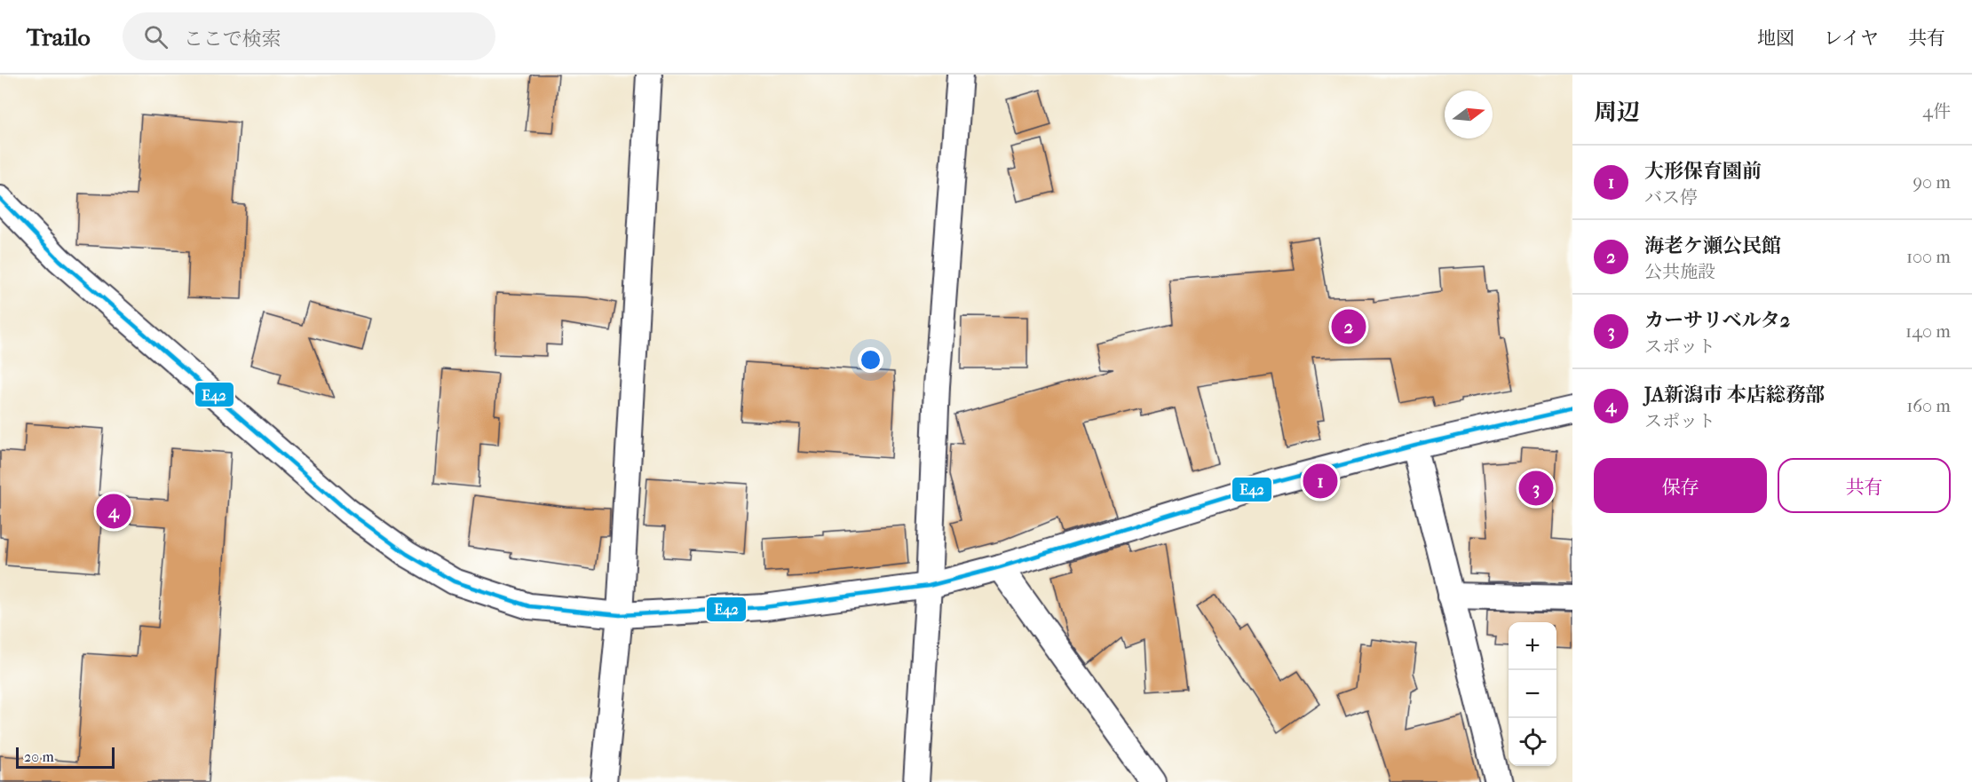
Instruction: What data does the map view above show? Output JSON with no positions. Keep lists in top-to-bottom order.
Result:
{
  "lines": ["transit line E42"],
  "scale_bar": "20 m",
  "north": "right",
  "page": {
    "header": "Trailo",
    "search": "ここで検索",
    "nav": ["地図", "レイヤ", "共有"],
    "heading": ["周辺", "4件"],
    "list": [
      {
        "mark": "1",
        "name": "大形保育園前",
        "note": "バス停",
        "value": "90 m"
      },
      {
        "mark": "2",
        "name": "海老ケ瀬公民館",
        "note": "公共施設",
        "value": "100 m"
      },
      {
        "mark": "3",
        "name": "カーサリベルタ2",
        "note": "スポット",
        "value": "140 m"
      },
      {
        "mark": "4",
        "name": "JA新潟市 本店総務部",
        "note": "スポット",
        "value": "160 m"
      }
    ],
    "pins": [
      "2",
      "1",
      "3",
      "4"
    ],
    "buttons": ["保存", "共有"],
    "map_buttons": ["+", "−"],
    "scale": "20 m"
  }
}
